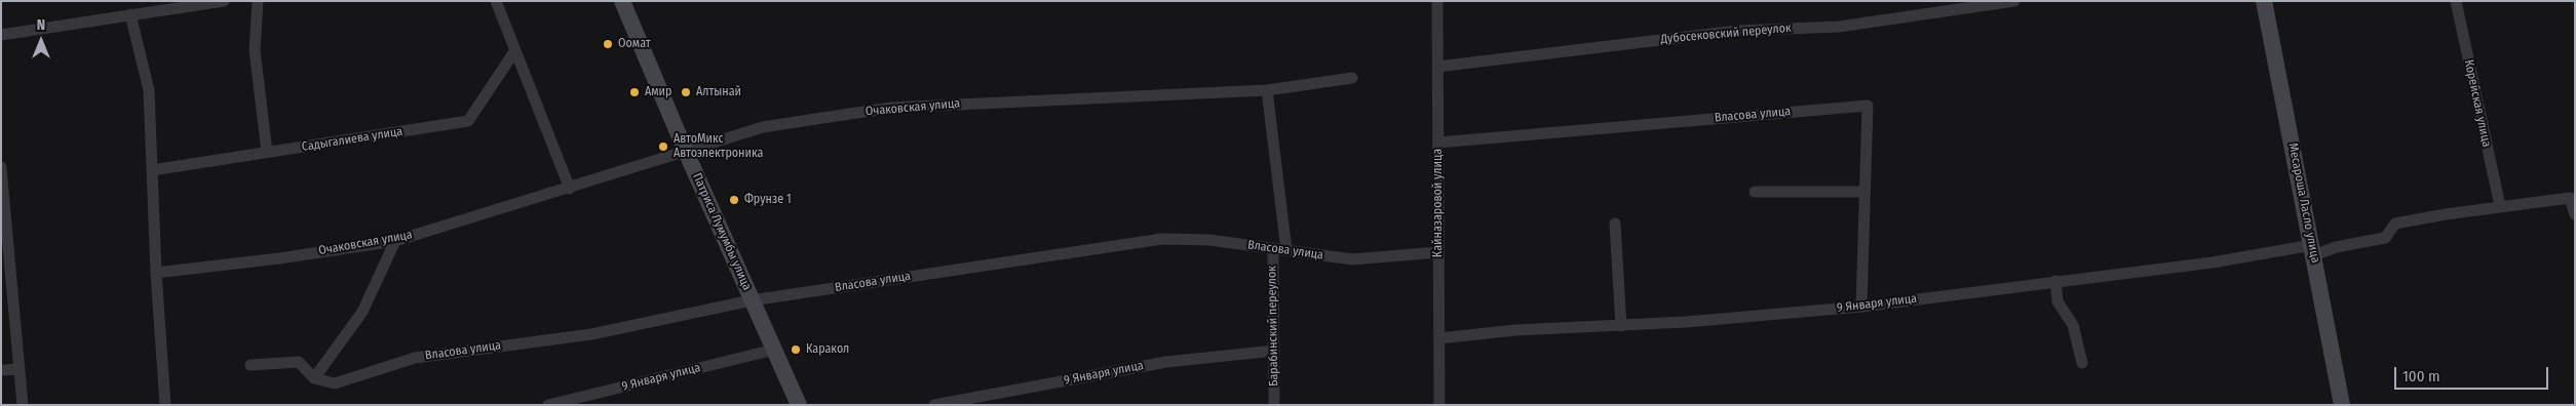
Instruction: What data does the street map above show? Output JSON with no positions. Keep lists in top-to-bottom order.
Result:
{
  "streets": {
    "street": [
      "Дубосековский переулок",
      "Корейская улица",
      "Очаковская улица",
      "Власова улица",
      "Садыгалиева улица",
      "Кайназаровой улица",
      "Месароша Ласло улица",
      "Патриса Лумумбы улица",
      "9 Января улица",
      "Барабинский переулок"
    ]
  },
  "crossings": [
    ["Дубосековский переулок", "Кайназаровой улица"],
    ["Очаковская улица", "Патриса Лумумбы улица"],
    ["Власова улица", "Кайназаровой улица"],
    ["Власова улица", "Патриса Лумумбы улица"],
    ["Власова улица", "9 Января улица"],
    ["Власова улица", "Барабинский переулок"],
    ["Кайназаровой улица", "9 Января улица"],
    ["Месароша Ласло улица", "9 Января улица"],
    ["Патриса Лумумбы улица", "9 Января улица"],
    ["9 Января улица", "Барабинский переулок"]
  ],
  "places": [
    "Оомат",
    "Амир",
    "Алтынай",
    "АвтоМикс Автоэлектроника",
    "Фрунзе 1",
    "Каракол"
  ],
  "scale_bar": "100 m",
  "north": "top"
}
